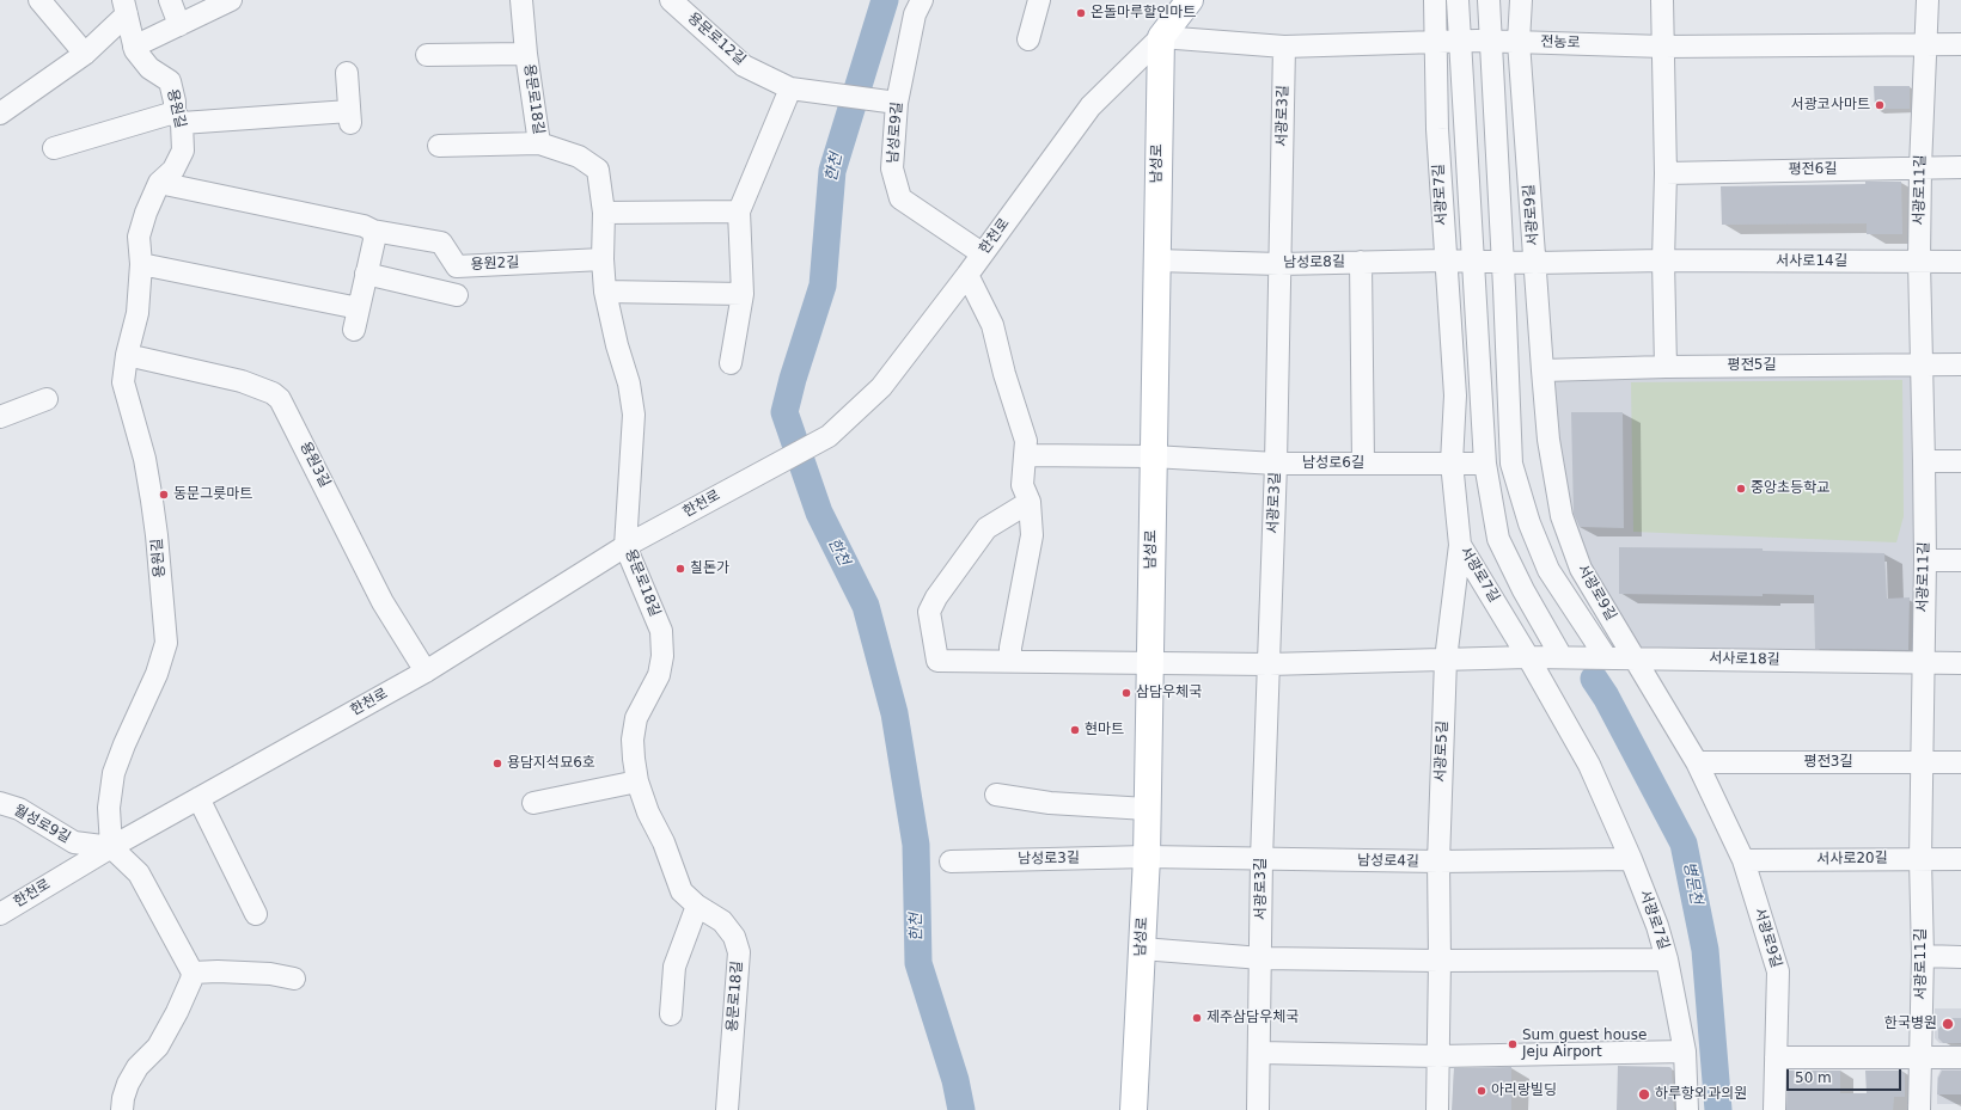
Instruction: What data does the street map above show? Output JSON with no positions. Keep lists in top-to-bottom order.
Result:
{
  "streets": {
    "main road": ["남성로"],
    "street": [
      "용문로12길",
      "전농로",
      "용문로18길",
      "용원길",
      "서광로3길",
      "남성로9길",
      "평전6길",
      "서광로11길",
      "서광로7길",
      "서광로9길",
      "한천로",
      "서사로14길",
      "남성로8길",
      "용원2길",
      "평전5길",
      "남성로6길",
      "용원3길",
      "서사로18길",
      "서광로5길",
      "평전3길",
      "월성로9길",
      "남성로3길",
      "서사로20길",
      "남성로4길"
    ]
  },
  "crossings": [
    ["용문로12길", "남성로9길"],
    ["전농로", "서광로3길"],
    ["전농로", "남성로"],
    ["전농로", "서광로11길"],
    ["전농로", "서광로7길"],
    ["전농로", "서광로9길"],
    ["전농로", "한천로"],
    ["용문로18길", "한천로"],
    ["용문로18길", "용원2길"],
    ["용원길", "한천로"],
    ["용원길", "용원2길"],
    ["용원길", "용원3길"],
    ["용원길", "월성로9길"],
    ["서광로3길", "남성로8길"],
    ["서광로3길", "남성로6길"],
    ["서광로3길", "남성로4길"],
    ["남성로9길", "한천로"],
    ["남성로", "한천로"],
    ["남성로", "남성로8길"],
    ["남성로", "남성로6길"],
    ["남성로", "남성로3길"],
    ["남성로", "남성로4길"],
    ["평전6길", "서광로11길"],
    ["서광로11길", "서사로14길"],
    ["서광로11길", "평전5길"],
    ["서광로11길", "서사로18길"],
    ["서광로11길", "평전3길"],
    ["서광로11길", "서사로20길"],
    ["서광로7길", "남성로8길"],
    ["서광로7길", "남성로6길"],
    ["서광로7길", "서사로18길"],
    ["서광로7길", "서광로5길"],
    ["서광로7길", "남성로4길"],
    ["서광로9길", "서사로14길"],
    ["서광로9길", "평전5길"],
    ["서광로9길", "서사로18길"],
    ["서광로9길", "평전3길"],
    ["서광로9길", "서사로20길"],
    ["한천로", "용원3길"],
    ["한천로", "월성로9길"],
    ["서사로14길", "남성로8길"],
    ["서광로5길", "남성로4길"],
    ["남성로3길", "남성로4길"]
  ],
  "water": ["한천", "병문천"],
  "places": [
    "온돌마루할인마트",
    "서광코사마트",
    "중앙초등학교",
    "동문그릇마트",
    "칠돈가",
    "삼담우체국",
    "현마트",
    "용담지석묘6호",
    "제주삼담우체국",
    "한국병원",
    "Sum guest house Jeju Airport",
    "아리랑빌딩",
    "하루항외과의원"
  ],
  "scale_bar": "50 m"
}
